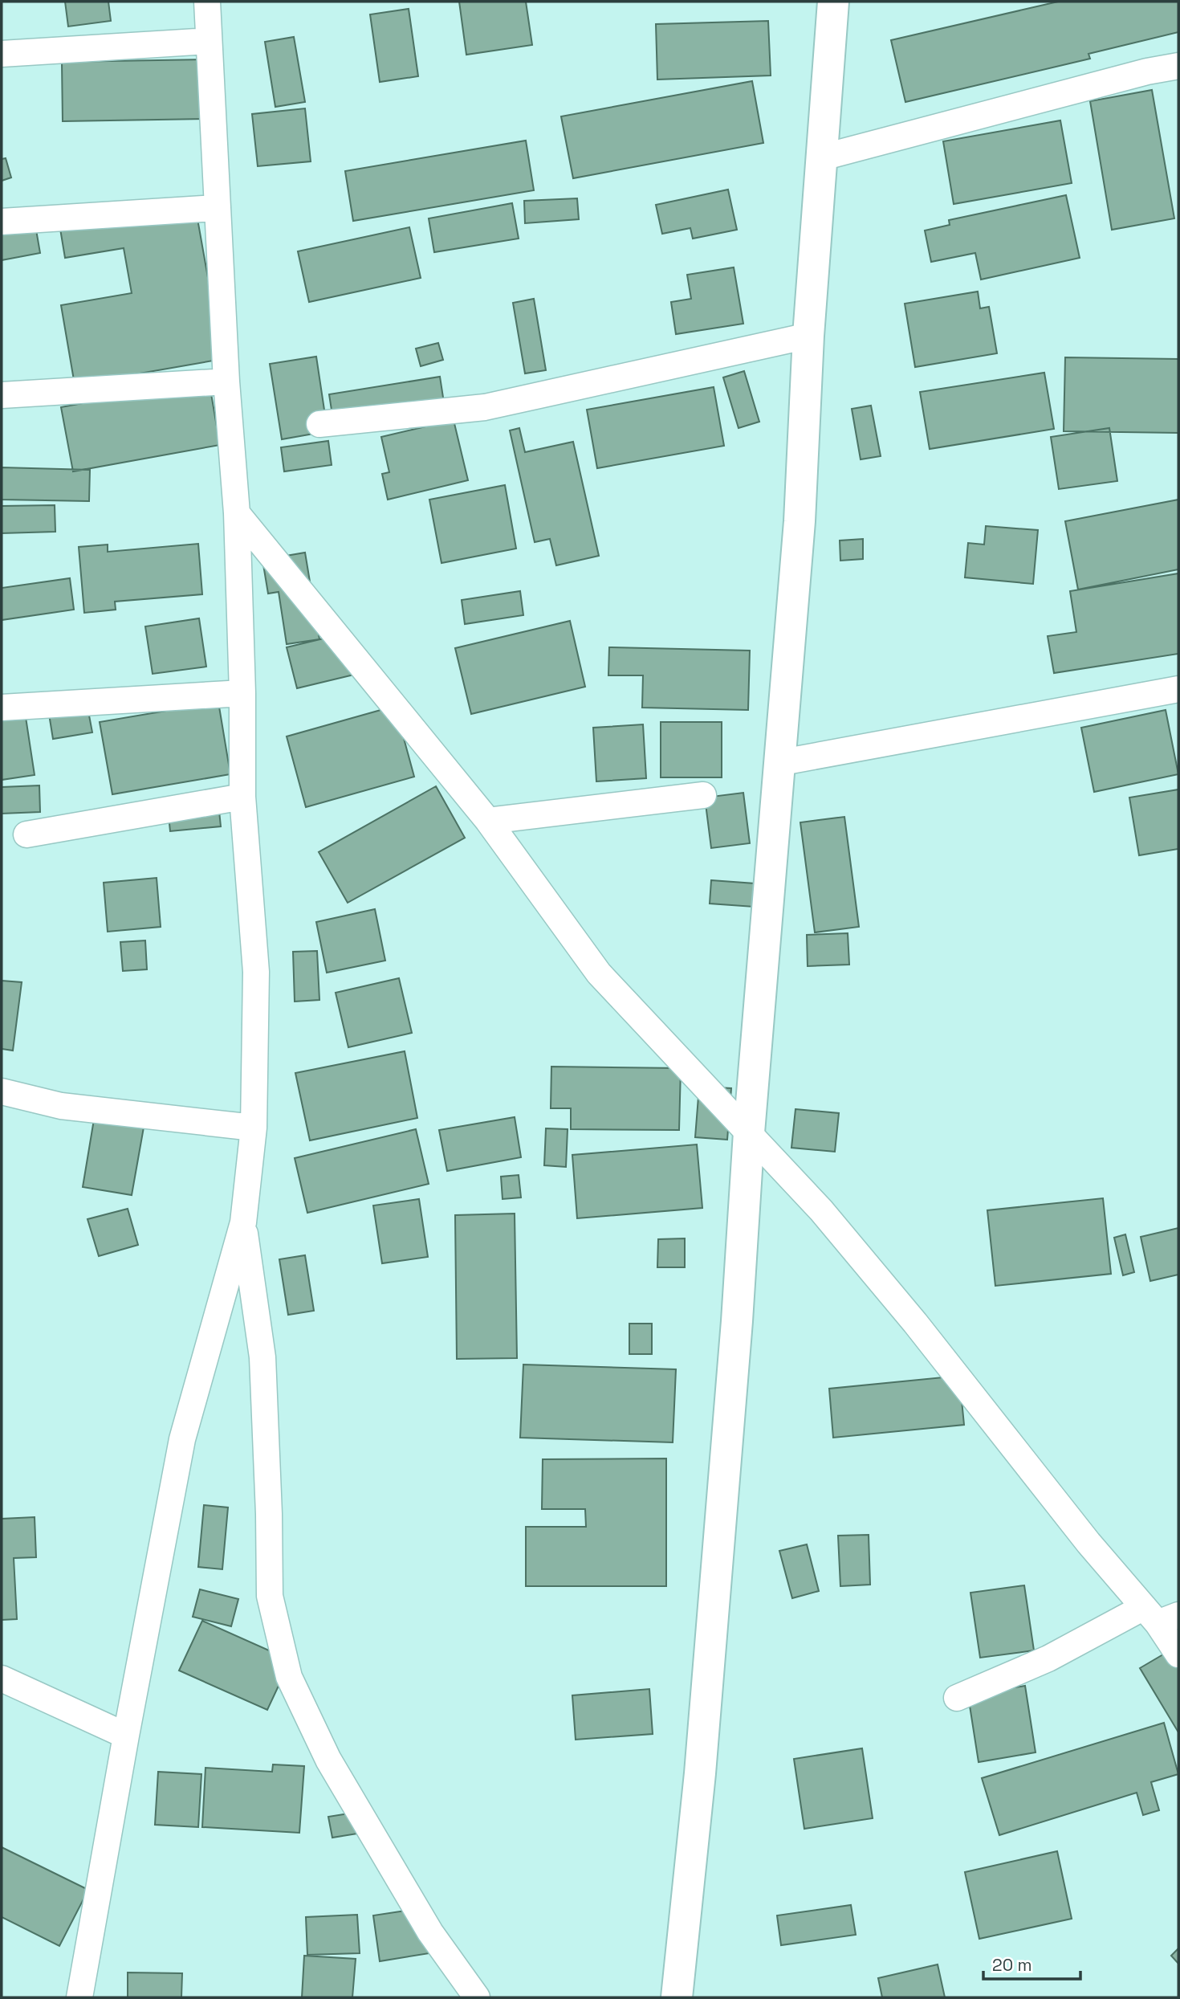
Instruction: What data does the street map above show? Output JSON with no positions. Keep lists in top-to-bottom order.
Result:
{
  "scale_bar": "20 m"
}
